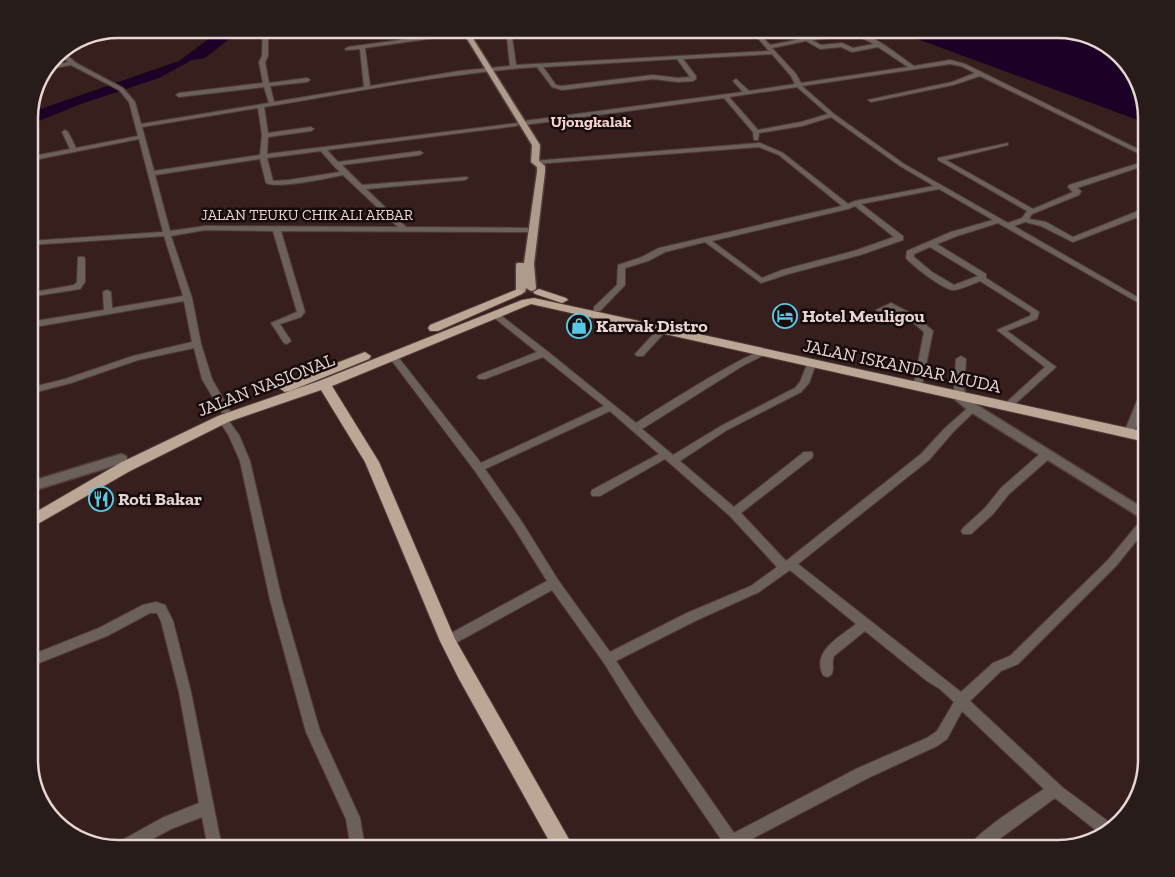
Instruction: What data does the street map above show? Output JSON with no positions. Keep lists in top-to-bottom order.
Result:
{
  "streets": {
    "highway": ["JALAN ISKANDAR MUDA", "JALAN NASIONAL"],
    "street": ["JALAN TEUKU CHIK ALI AKBAR"]
  },
  "crossings": [
    ["JALAN ISKANDAR MUDA", "JALAN NASIONAL"]
  ],
  "districts": ["Ujongkalak"],
  "places": {
    "hotel": ["Hotel Meuligou"],
    "shop": ["Karvak Distro"],
    "restaurant": ["Roti Bakar"]
  }
}
